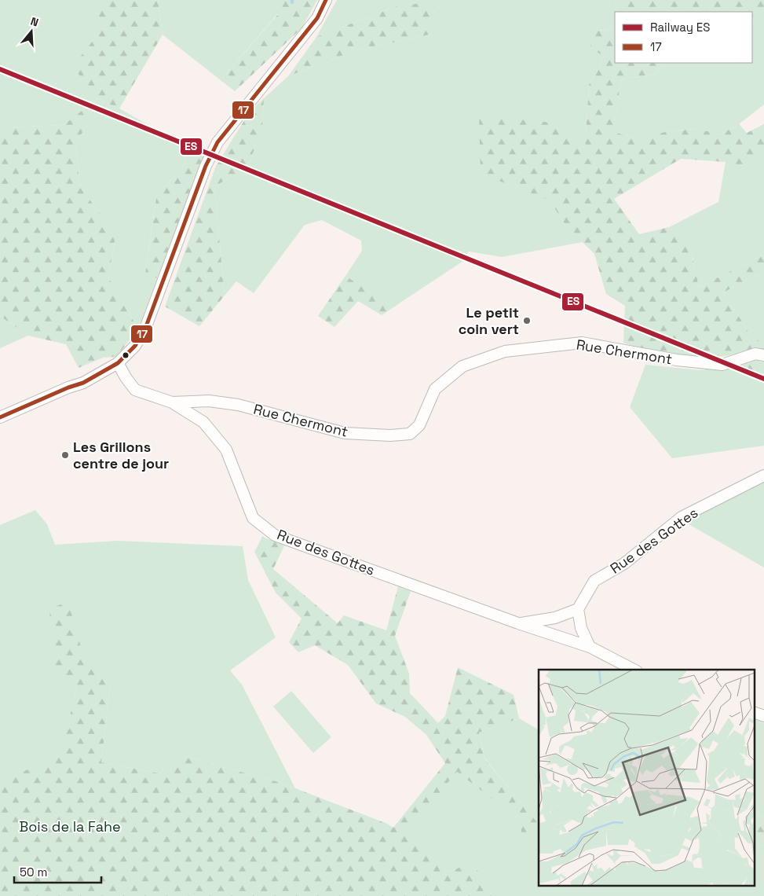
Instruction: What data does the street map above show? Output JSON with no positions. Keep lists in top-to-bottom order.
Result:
{
  "streets": {
    "street": ["Rue Chermont", "Rue des Gottes"]
  },
  "crossings": [
    ["Rue Chermont", "Rue des Gottes"]
  ],
  "parks": ["Bois de la Fahe"],
  "places": ["Le petit coin vert", "Les Grillons centre de jour"],
  "lines": ["transit line 17", "rail line ES"],
  "legend": ["Railway ES", "17"],
  "scale_bar": "50 m",
  "north": "top"
}
